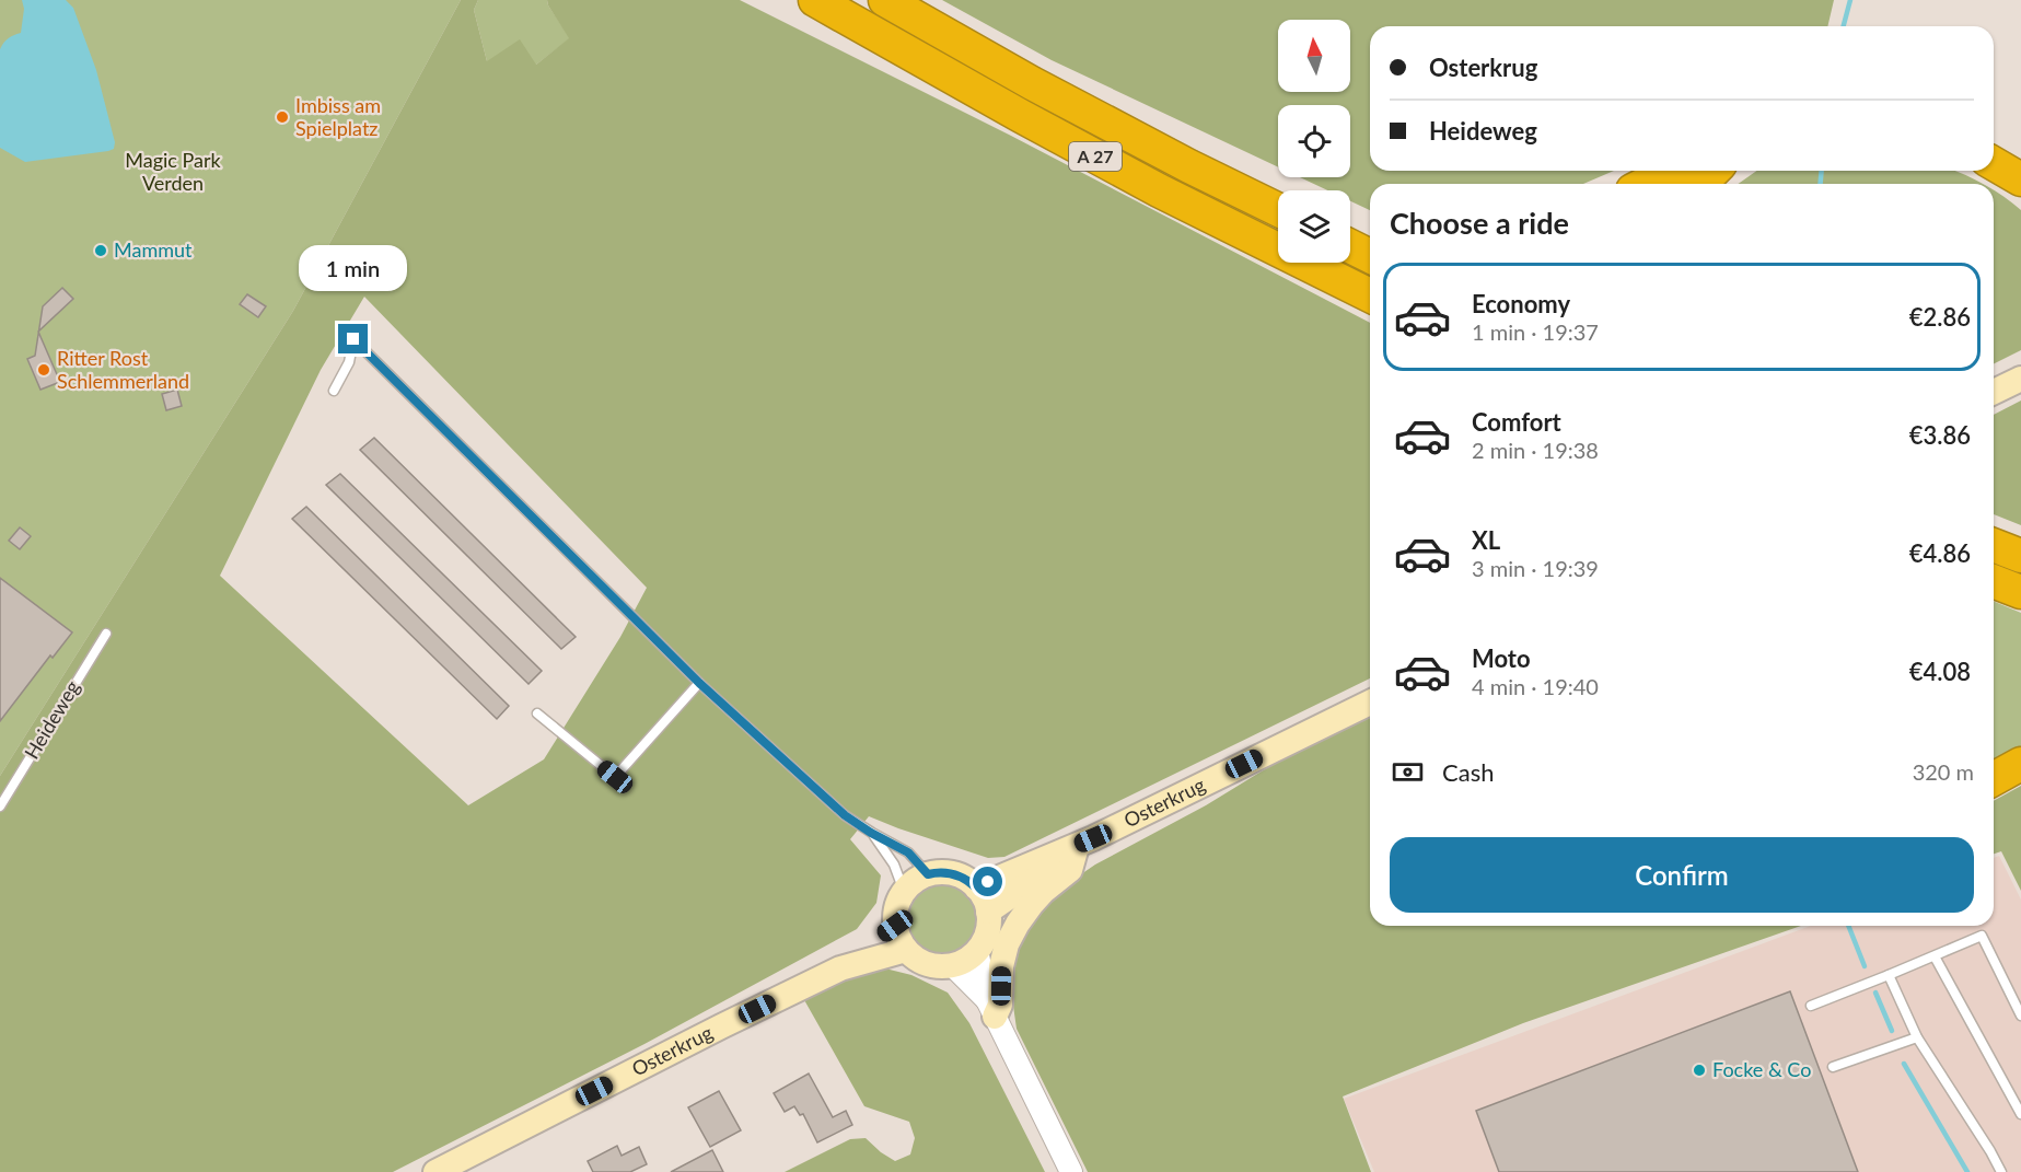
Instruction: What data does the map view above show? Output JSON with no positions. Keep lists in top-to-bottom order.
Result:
{
  "streets": {
    "highway": ["A 27"],
    "main road": ["Osterkrug"],
    "lane": ["Heideweg"]
  },
  "parks": ["Magic Park Verden"],
  "places": [
    "Imbiss am Spielplatz",
    "Mammut",
    "Ritter Rost Schlemmerland",
    "Focke & Co"
  ],
  "north": "top",
  "page": {
    "banner": ["Osterkrug", "Heideweg"],
    "heading": "Choose a ride",
    "bubble": "1 min",
    "list": [
      {
        "name": "Economy",
        "note": "1 min · 19:37",
        "value": "€2.86"
      },
      {
        "name": "Comfort",
        "note": "2 min · 19:38",
        "value": "€3.86"
      },
      {
        "name": "XL",
        "note": "3 min · 19:39",
        "value": "€4.86"
      },
      {
        "name": "Moto",
        "note": "4 min · 19:40",
        "value": "€4.08"
      }
    ],
    "pay": ["Cash", "320 m"],
    "buttons": "Confirm"
  }
}
